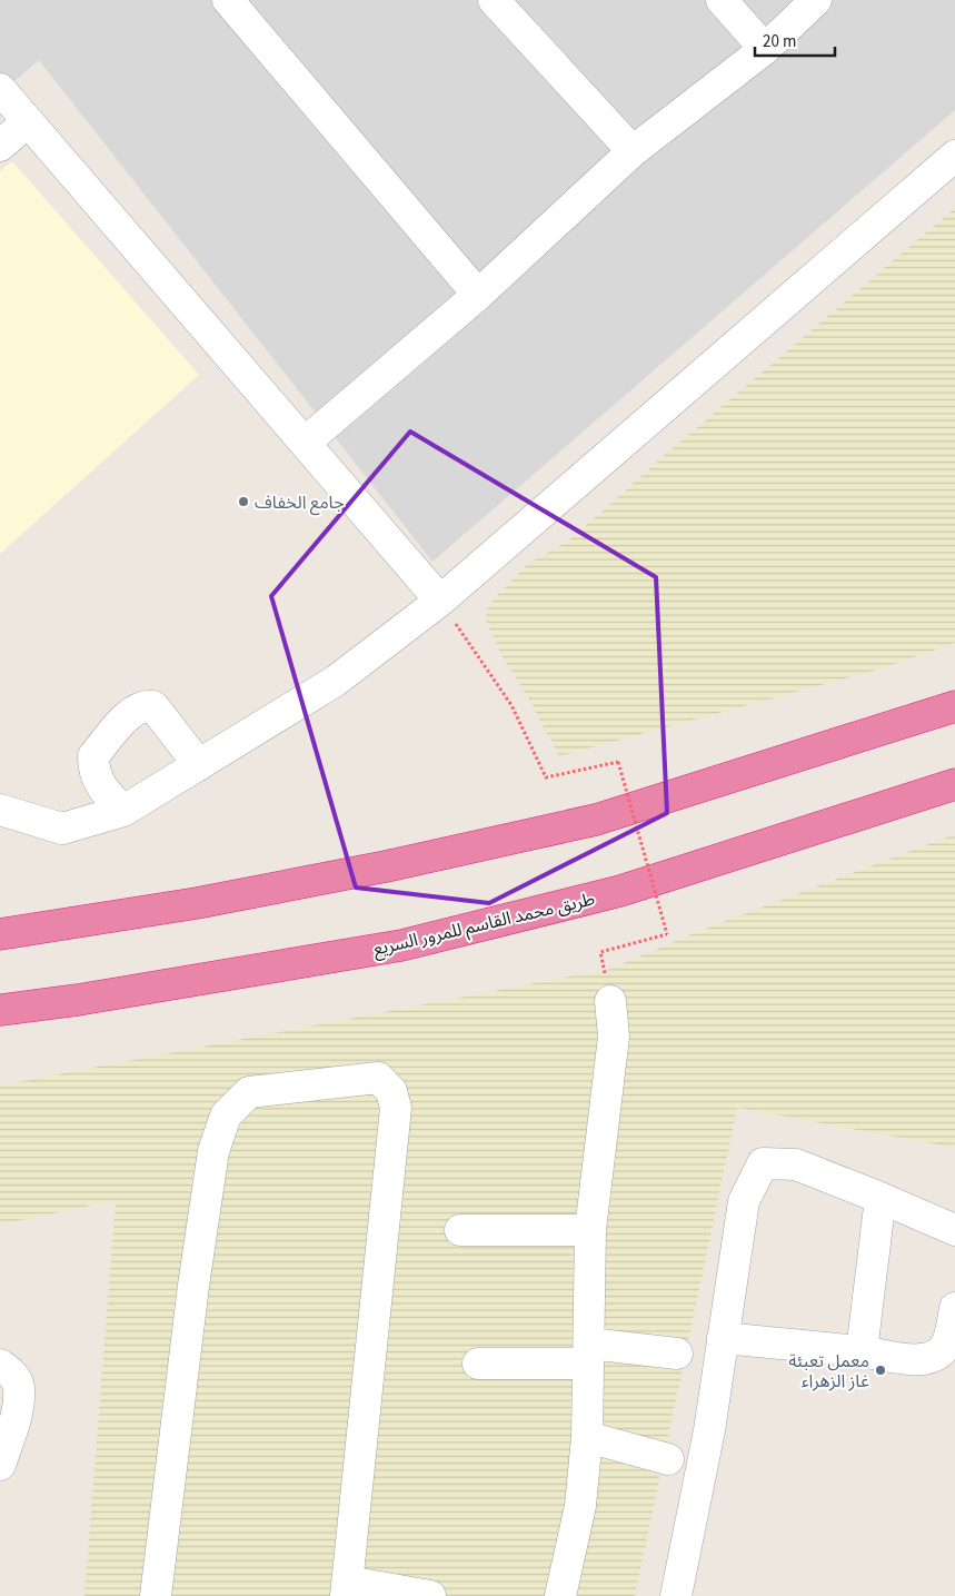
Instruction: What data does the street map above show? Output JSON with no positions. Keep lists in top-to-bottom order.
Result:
{
  "streets": {
    "highway": ["طريق محمد القاسم للمرور السريع"]
  },
  "places": ["جامع الخفاف", "معمل تعبئة غاز الزهراء"],
  "scale_bar": "20 m"
}
